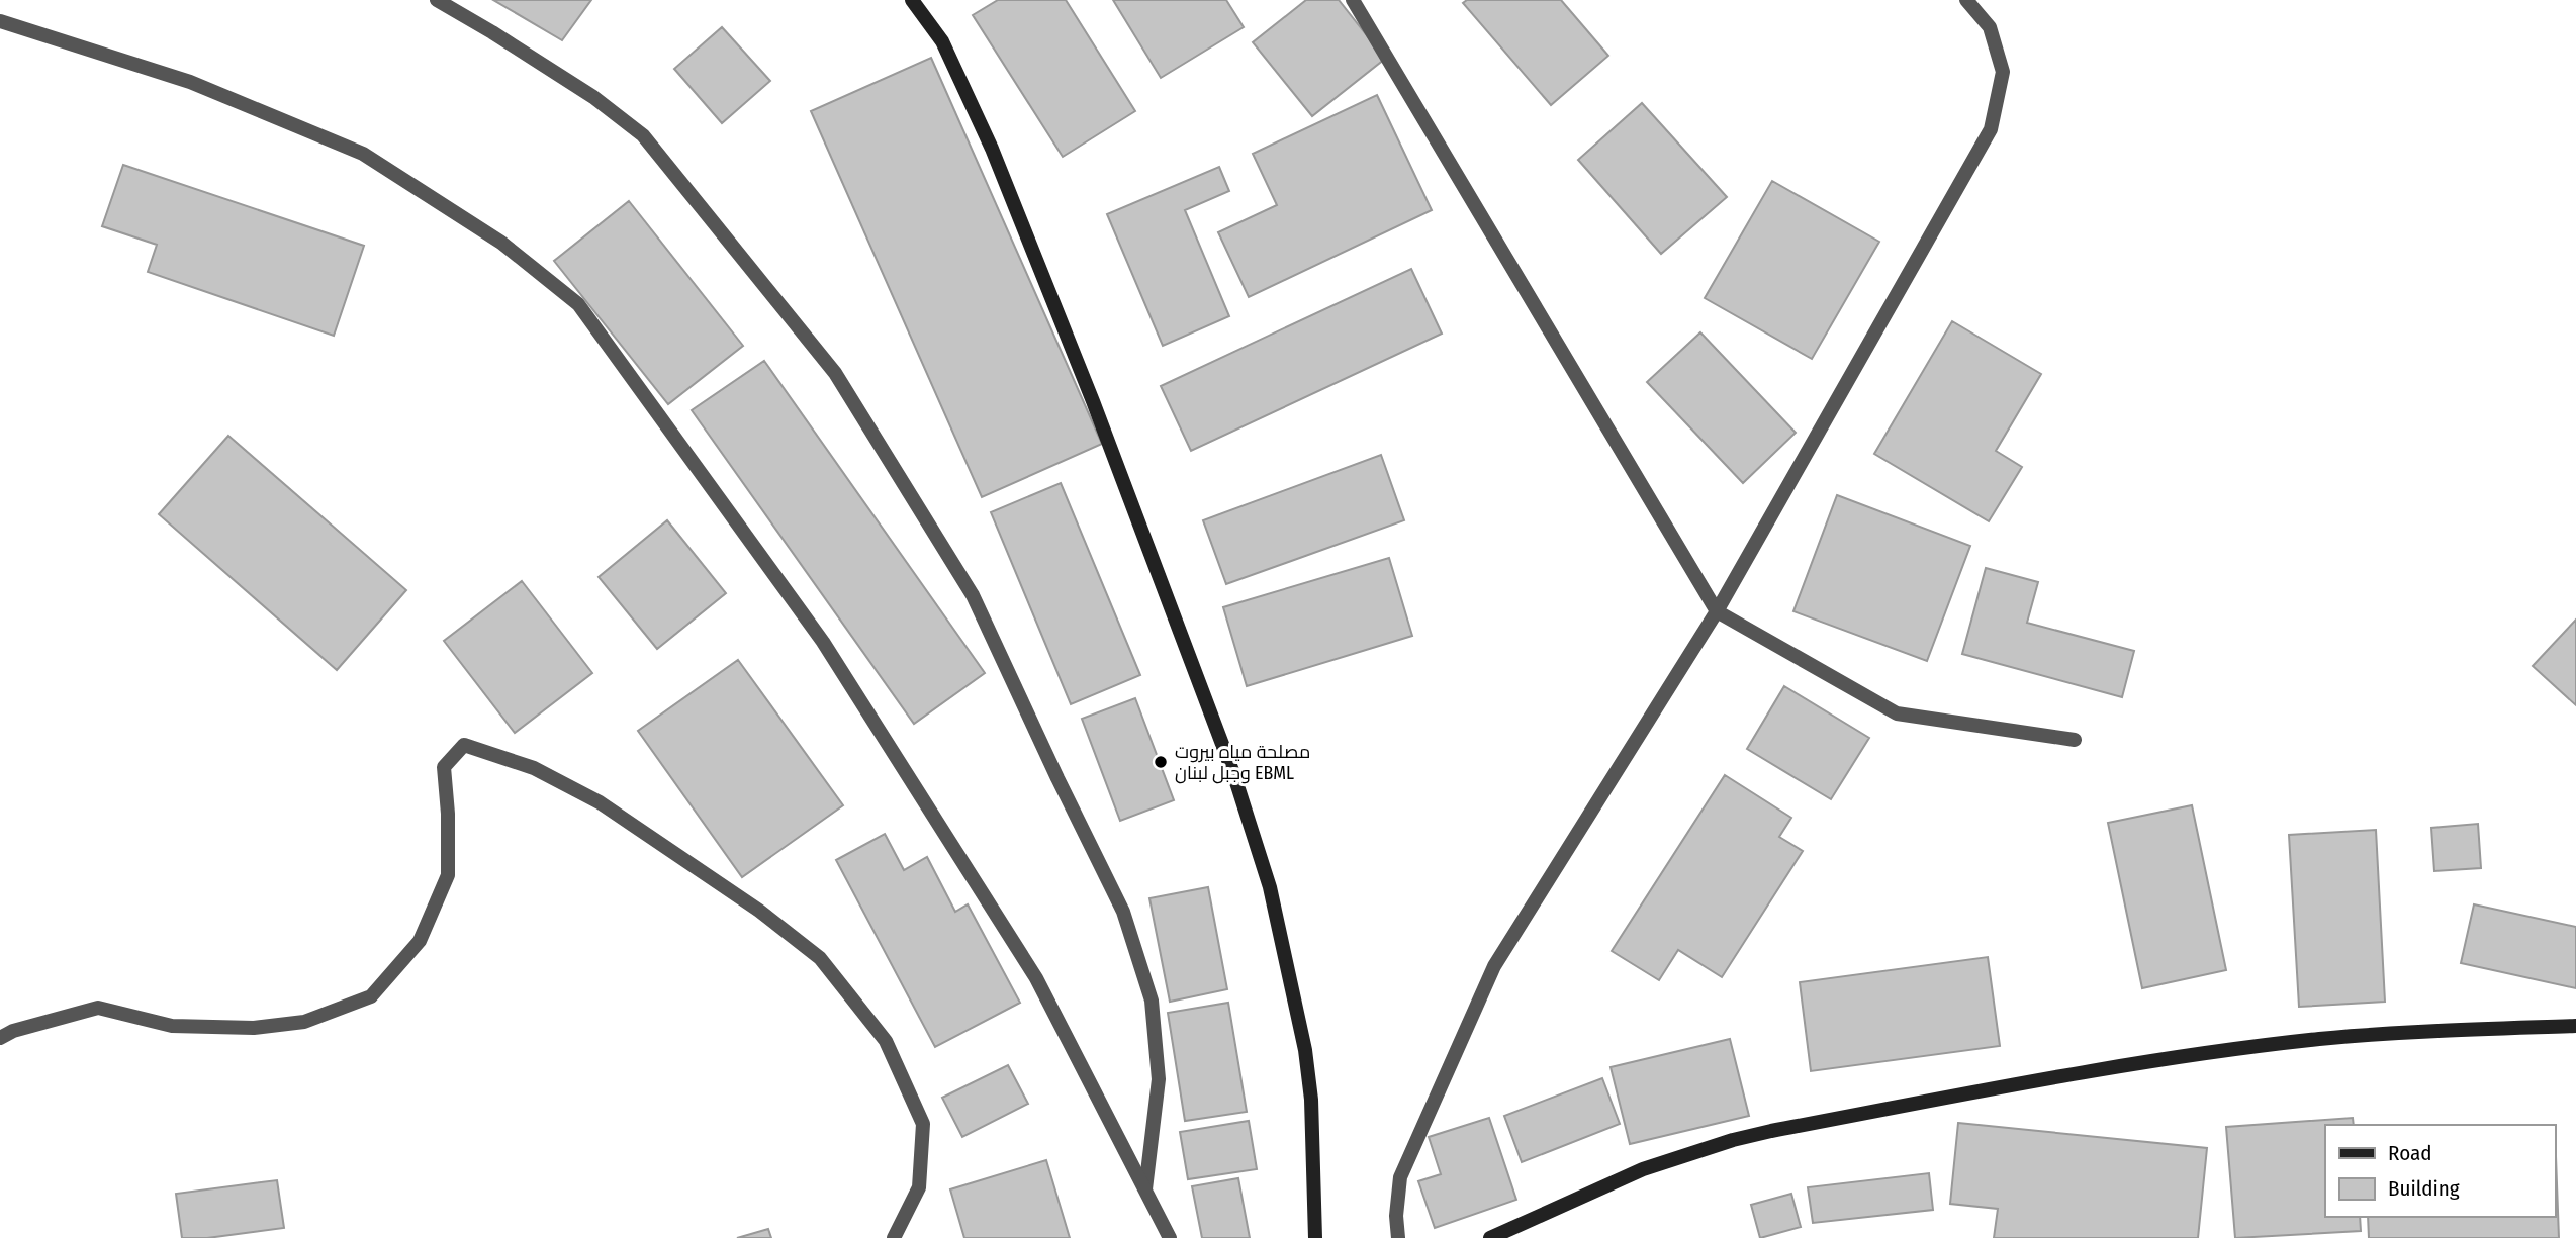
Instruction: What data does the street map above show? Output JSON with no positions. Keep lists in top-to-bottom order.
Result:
{
  "places": ["مصلحة مياه بيروت وجبل لبنان EBML"],
  "legend": ["Road", "Building"]
}
